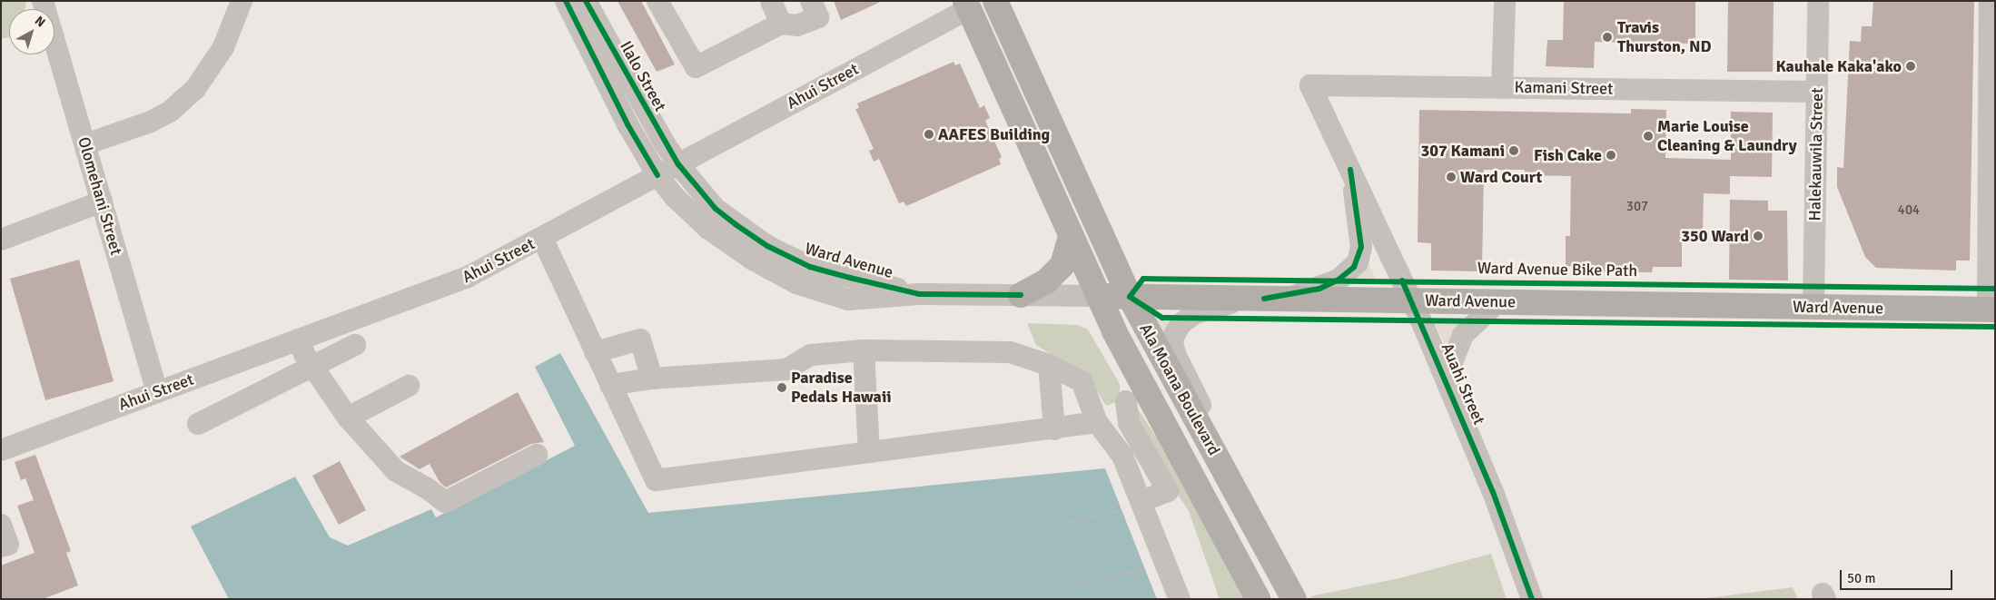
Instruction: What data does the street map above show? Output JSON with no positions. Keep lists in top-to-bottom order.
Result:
{
  "streets": {
    "main road": ["Ward Avenue", "Ala Moana Boulevard"],
    "street": [
      "Ilalo Street",
      "Ahui Street",
      "Kamani Street",
      "Halekauwila Street",
      "Olomehani Street",
      "Auahi Street"
    ],
    "cycle path": ["Ward Avenue Bike Path"]
  },
  "crossings": [
    ["Ilalo Street", "Ahui Street"],
    ["Ilalo Street", "Ward Avenue"],
    ["Ahui Street", "Olomehani Street"],
    ["Ahui Street", "Ward Avenue"],
    ["Ahui Street", "Ala Moana Boulevard"],
    ["Kamani Street", "Halekauwila Street"],
    ["Kamani Street", "Auahi Street"],
    ["Halekauwila Street", "Ward Avenue"],
    ["Ward Avenue", "Auahi Street"],
    ["Ward Avenue", "Ala Moana Boulevard"]
  ],
  "places": [
    "Travis Thurston, ND",
    "Kauhale Kaka'ako",
    "AAFES Building",
    "Marie Louise Cleaning & Laundry",
    "307 Kamani",
    "Fish Cake",
    "Ward Court",
    "350 Ward",
    "Paradise Pedals Hawaii"
  ],
  "house_numbers": ["307", "404"],
  "scale_bar": "50 m",
  "north": "top right"
}
